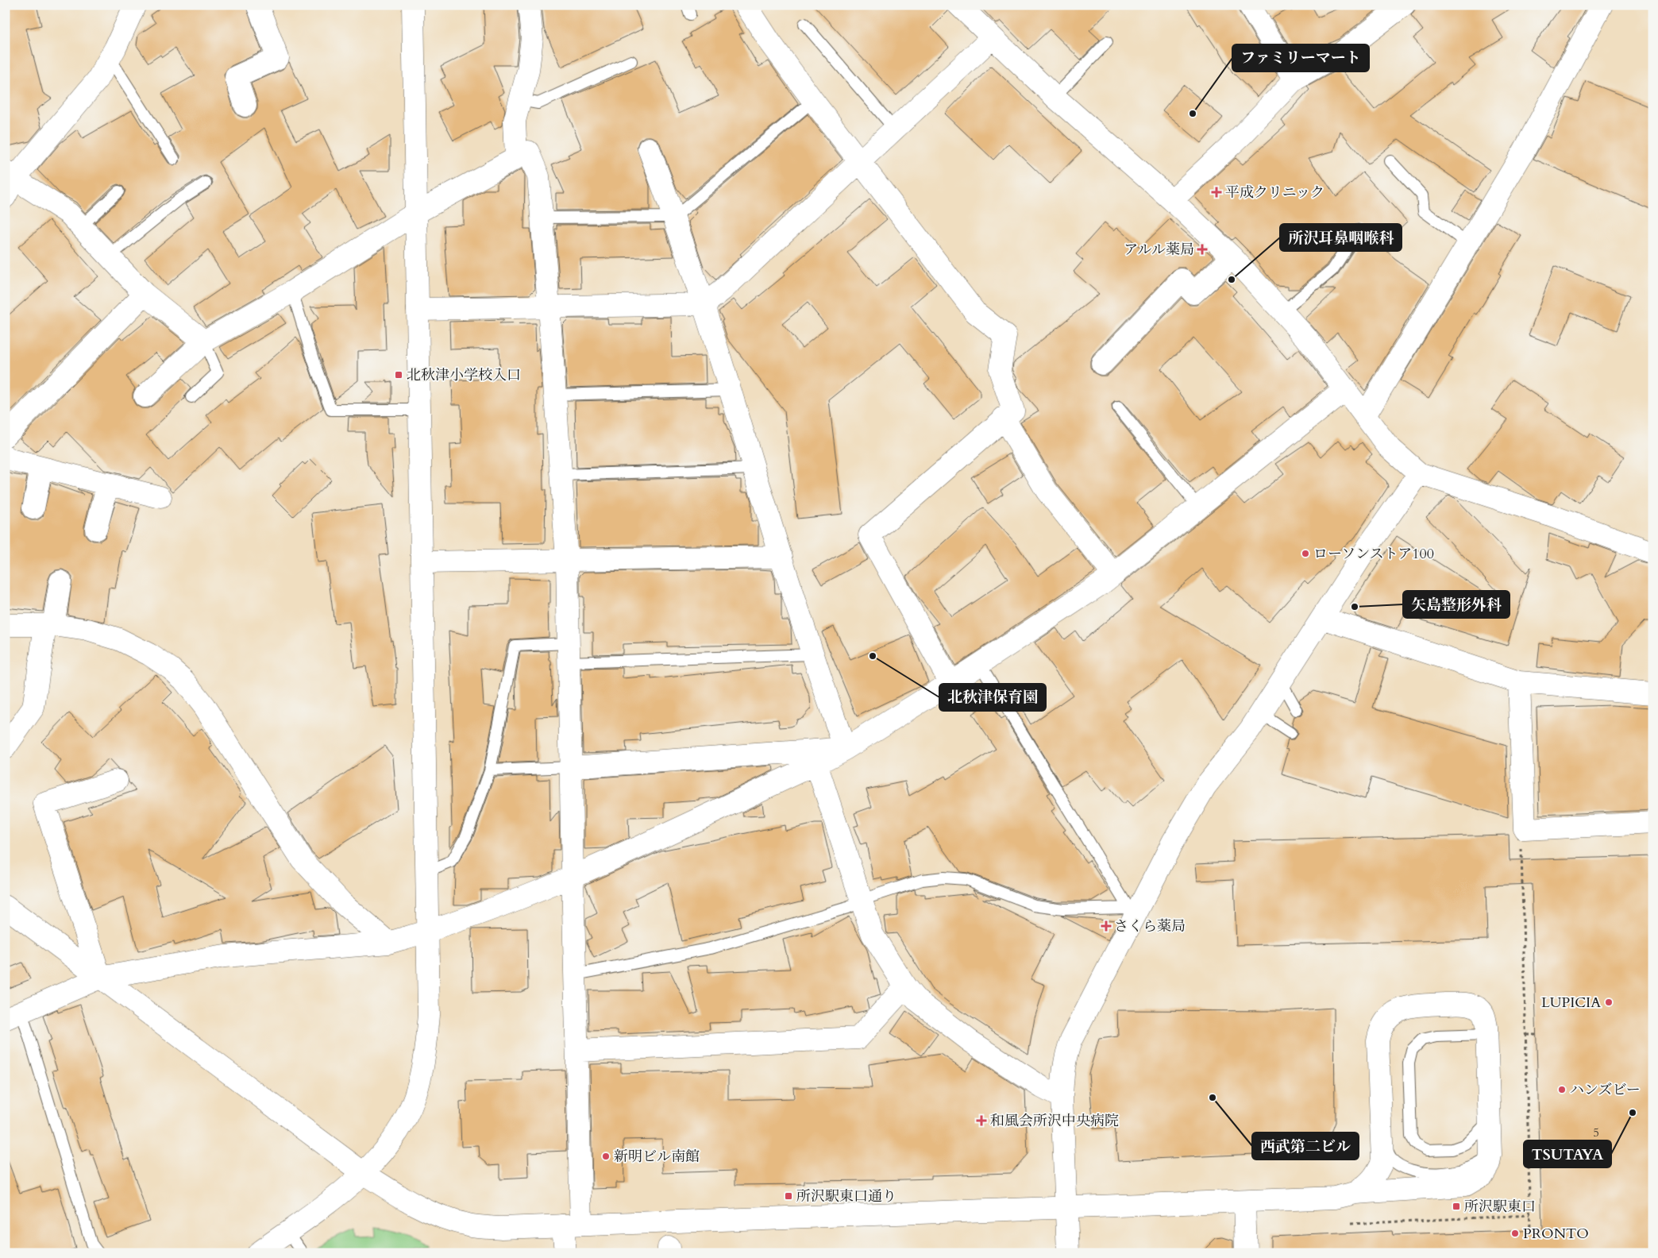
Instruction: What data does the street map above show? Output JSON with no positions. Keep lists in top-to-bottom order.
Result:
{
  "places": {
    "other": [
      "ファミリーマート",
      "所沢耳鼻咽喉科",
      "ローソンストア100",
      "矢島整形外科",
      "北秋津保育園",
      "LUPICIA",
      "ハンズビー",
      "西武第二ビル",
      "TSUTAYA",
      "新明ビル南館",
      "PRONTO"
    ],
    "health": [
      "平成クリニック",
      "アルル薬局",
      "さくら薬局",
      "和風会所沢中央病院"
    ],
    "transit": ["北秋津小学校入口", "所沢駅東口通り", "所沢駅東口"]
  },
  "house_numbers": ["5"]
}
